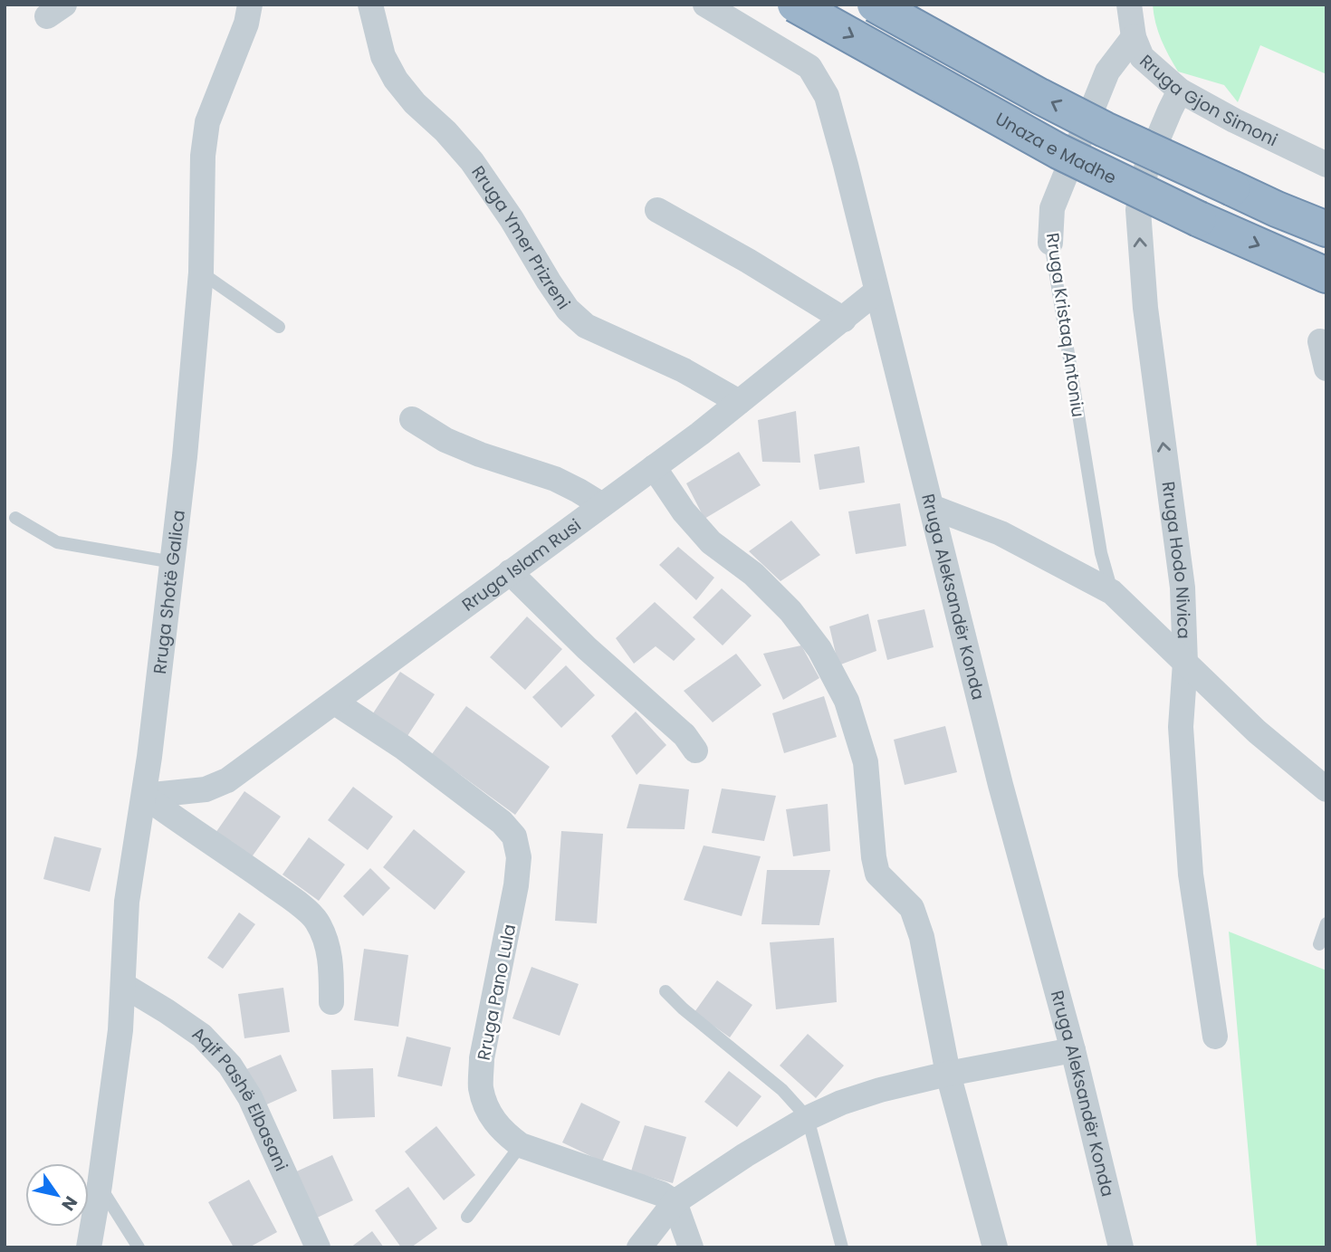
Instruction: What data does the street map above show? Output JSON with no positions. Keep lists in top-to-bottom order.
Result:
{
  "streets": {
    "highway": ["Unaza e Madhe"],
    "street": [
      "Rruga Gjon Simoni",
      "Rruga Ymer Prizreni",
      "Rruga Kristaq Antoniu",
      "Rruga Hodo Nivica",
      "Rruga Islam Rusi",
      "Rruga Shotë Galica",
      "Rruga Aleksandër Konda",
      "Rruga Pano Lula",
      "Aqif Pashë Elbasani"
    ]
  },
  "crossings": [
    ["Rruga Gjon Simoni", "Rruga Kristaq Antoniu"],
    ["Rruga Gjon Simoni", "Rruga Hodo Nivica"],
    ["Rruga Ymer Prizreni", "Rruga Islam Rusi"],
    ["Rruga Islam Rusi", "Rruga Shotë Galica"],
    ["Rruga Islam Rusi", "Rruga Aleksandër Konda"],
    ["Rruga Islam Rusi", "Rruga Pano Lula"],
    ["Rruga Shotë Galica", "Aqif Pashë Elbasani"]
  ],
  "one_way": ["Rruga Hodo Nivica"],
  "north": "bottom right"
}
